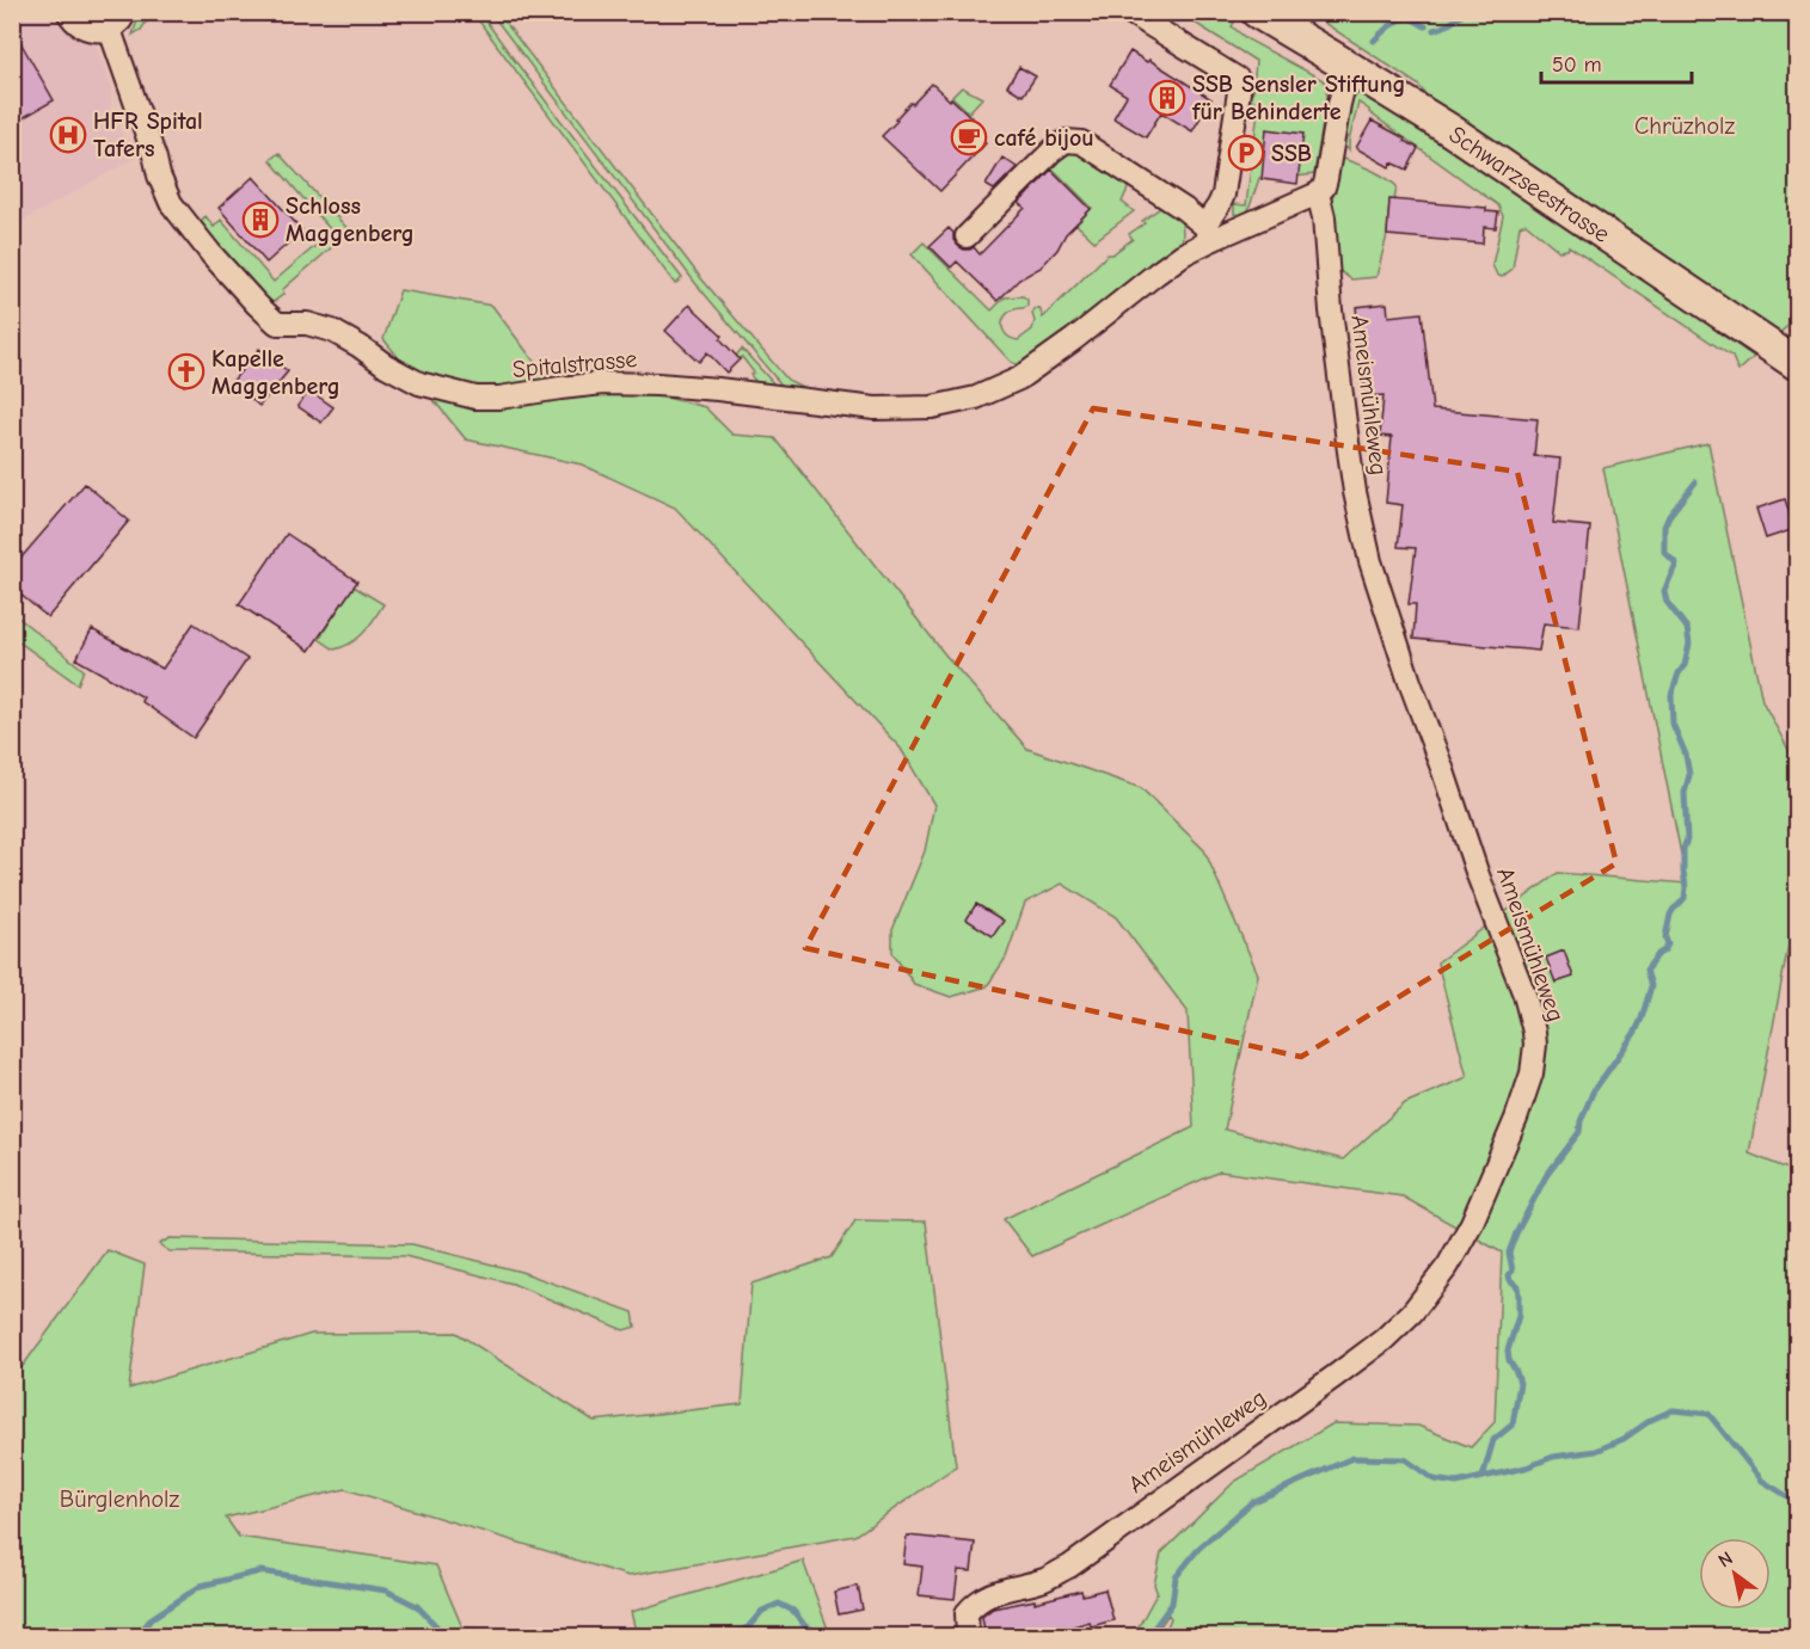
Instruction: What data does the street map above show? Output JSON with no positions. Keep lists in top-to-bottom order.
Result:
{
  "streets": {
    "main road": ["Schwarzseestrasse"],
    "street": ["Spitalstrasse", "Ameismühleweg"]
  },
  "crossings": [
    ["Spitalstrasse", "Ameismühleweg"]
  ],
  "parks": ["Chrüzholz", "Bürglenholz"],
  "places": {
    "building": ["SSB Sensler Stiftung für Behinderte", "Schloss Maggenberg"],
    "hospital": ["HFR Spital Tafers"],
    "cafe": ["café bijou"],
    "parking": ["SSB"],
    "church": ["Kapelle Maggenberg"]
  },
  "scale_bar": "50 m",
  "north": "top left"
}
